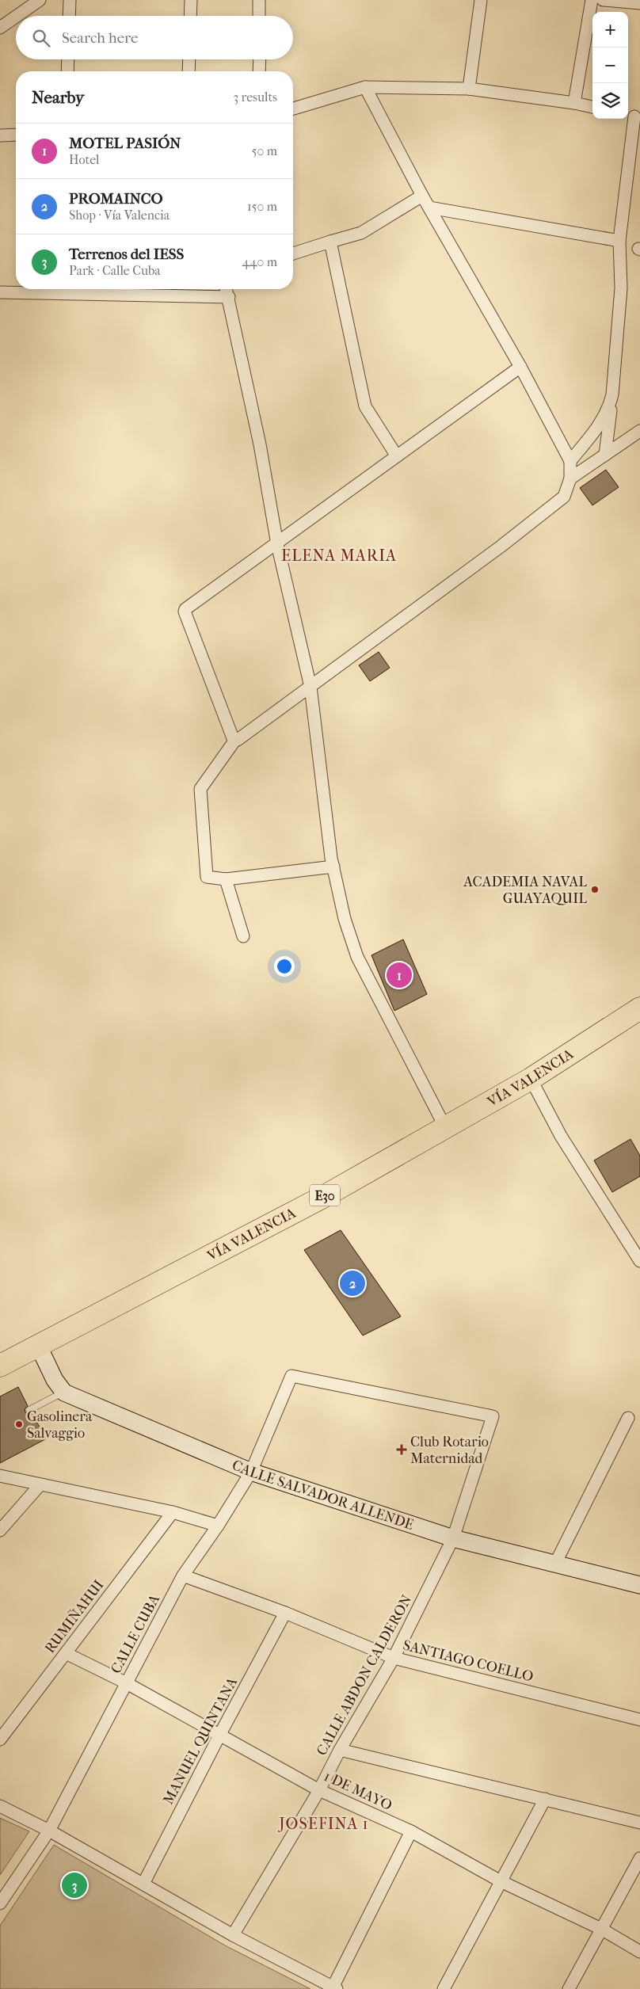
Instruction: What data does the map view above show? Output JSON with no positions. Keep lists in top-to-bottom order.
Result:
{
  "streets": {
    "highway": ["VÍA VALENCIA", "E30"],
    "street": [
      "CALLE SALVADOR ALLENDE",
      "RUMIÑAHUI",
      "CALLE CUBA",
      "SANTIAGO COELLO",
      "CALLE ABDON CALDERON",
      "MANUEL QUINTANA",
      "1 DE MAYO"
    ]
  },
  "crossings": [
    ["CALLE SALVADOR ALLENDE", "CALLE CUBA"],
    ["CALLE SALVADOR ALLENDE", "CALLE ABDON CALDERON"],
    ["RUMIÑAHUI", "1 DE MAYO"],
    ["CALLE CUBA", "SANTIAGO COELLO"],
    ["CALLE CUBA", "CALLE ABDON CALDERON"],
    ["CALLE CUBA", "1 DE MAYO"],
    ["SANTIAGO COELLO", "CALLE ABDON CALDERON"],
    ["SANTIAGO COELLO", "MANUEL QUINTANA"],
    ["CALLE ABDON CALDERON", "1 DE MAYO"],
    ["MANUEL QUINTANA", "1 DE MAYO"]
  ],
  "districts": ["ELENA MARIA", "JOSEFINA 1"],
  "places": {
    "other": ["ACADEMIA NAVAL GUAYAQUIL", "Gasolinera Salvaggio"],
    "health": ["Club Rotario Maternidad"]
  },
  "page": {
    "map_buttons": ["+", "−"],
    "search": "Search here",
    "heading": ["Nearby", "3 results"],
    "list": [
      {
        "mark": "1",
        "name": "MOTEL PASIÓN",
        "note": "Hotel",
        "value": "50 m"
      },
      {
        "mark": "2",
        "name": "PROMAINCO",
        "note": "Shop · Vía Valencia",
        "value": "150 m"
      },
      {
        "mark": "3",
        "name": "Terrenos del IESS",
        "note": "Park · Calle Cuba",
        "value": "440 m"
      }
    ],
    "pins": ["1", "2", "3"]
  }
}
